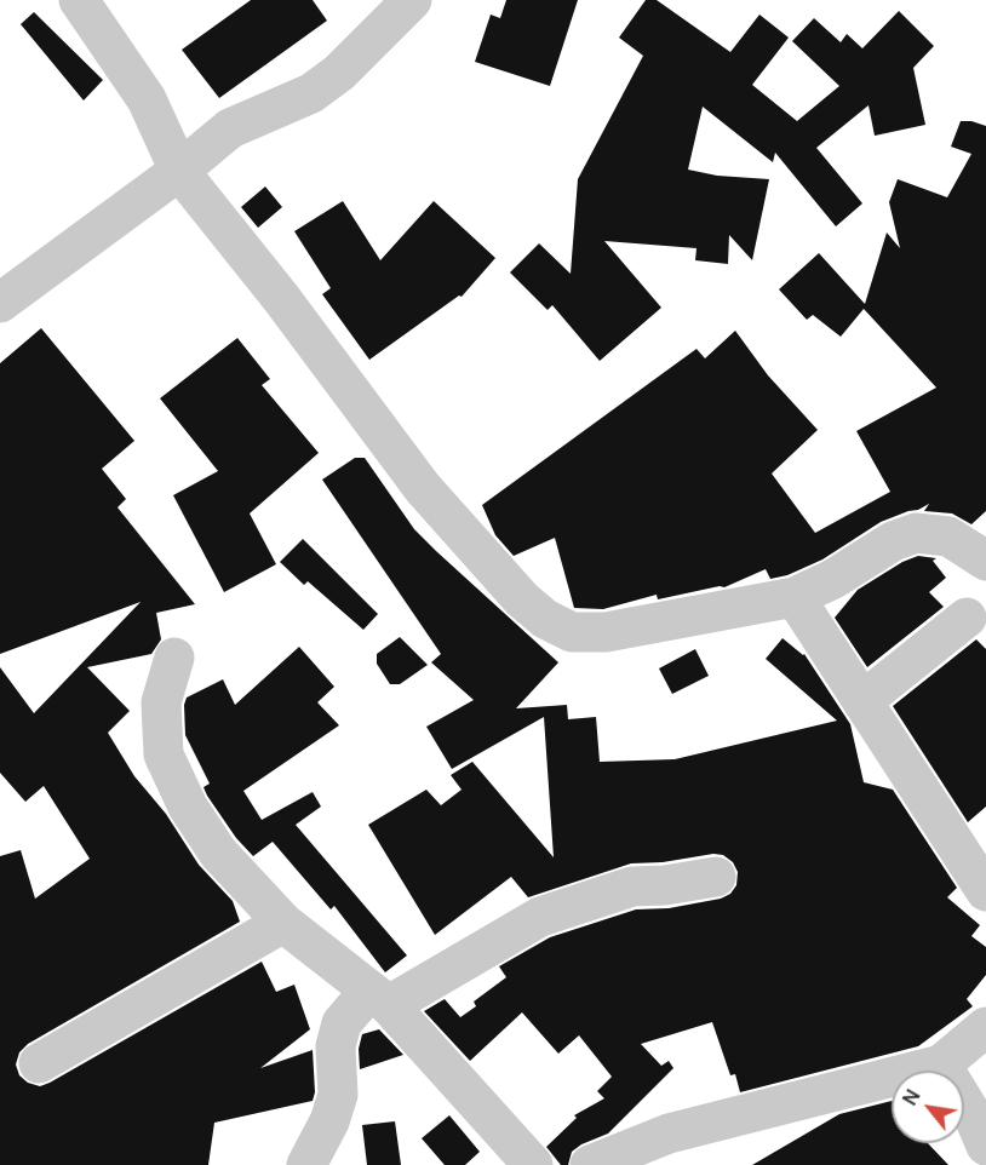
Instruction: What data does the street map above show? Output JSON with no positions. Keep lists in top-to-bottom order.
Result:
{
  "north": "top left"
}
